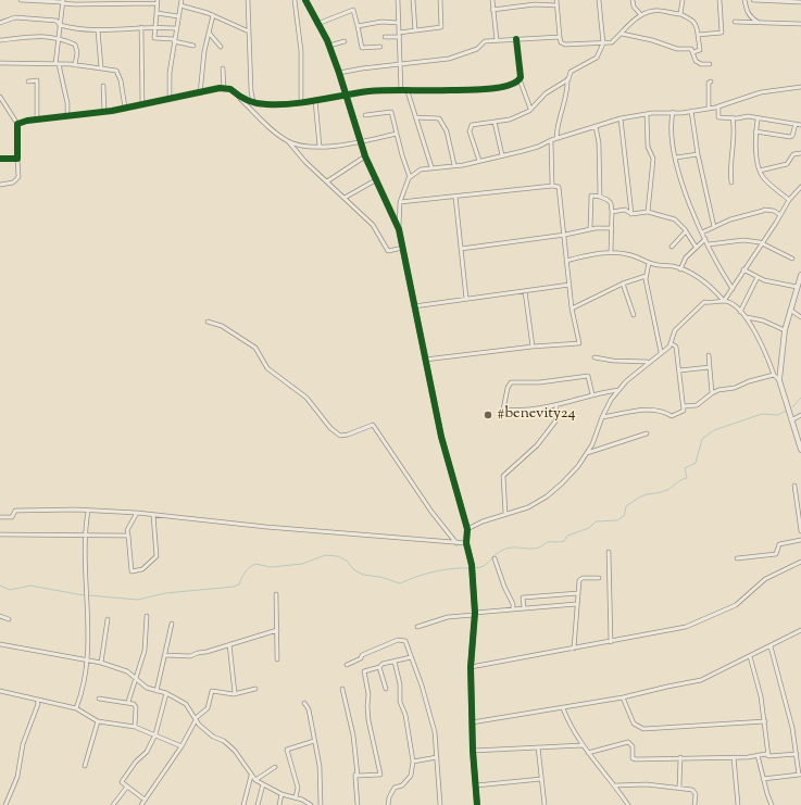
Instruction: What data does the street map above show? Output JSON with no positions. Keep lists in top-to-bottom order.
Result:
{
  "places": ["#benevity24"]
}
